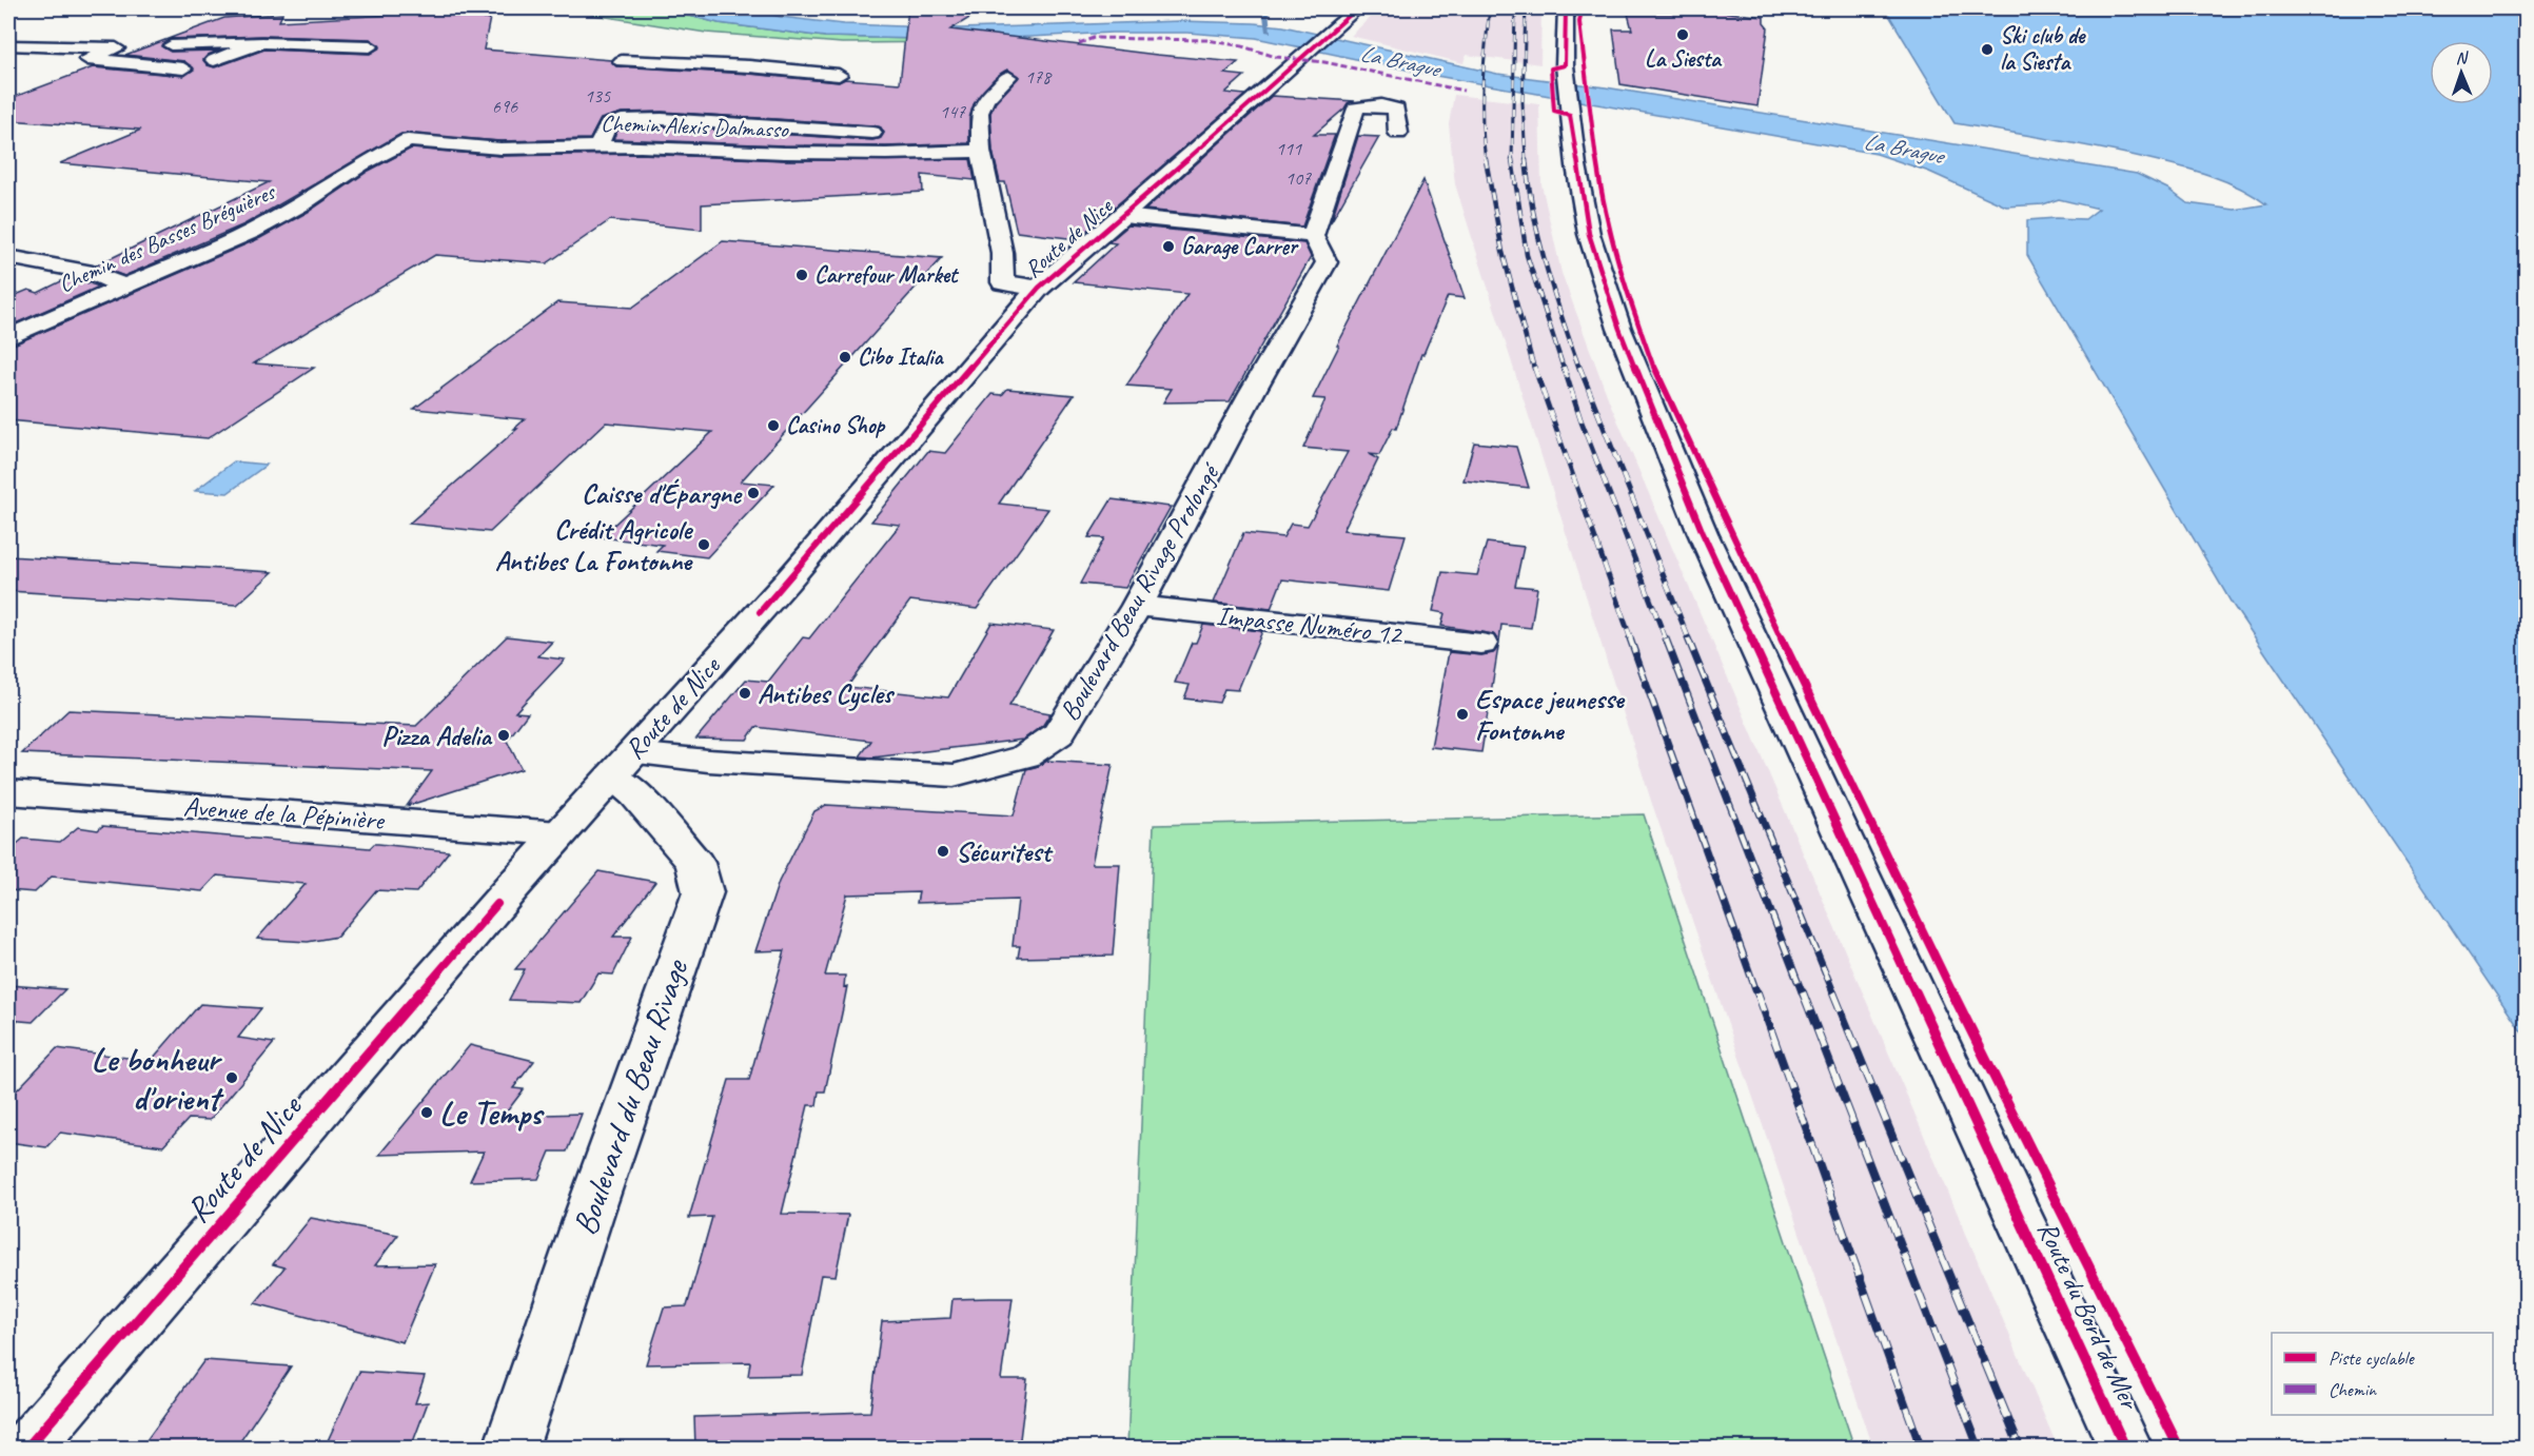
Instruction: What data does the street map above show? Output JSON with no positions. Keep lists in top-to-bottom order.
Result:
{
  "streets": {
    "street": [
      "Chemin Alexis Dalmasso",
      "Chemin des Basses Bréguières",
      "Route de Nice",
      "Boulevard Beau Rivage Prolongé",
      "Impasse Numéro 12",
      "Avenue de la Pépinière",
      "Boulevard du Beau Rivage",
      "Route du Bord de Mer"
    ]
  },
  "crossings": [
    ["Chemin Alexis Dalmasso", "Chemin des Basses Bréguières"],
    ["Route de Nice", "Boulevard Beau Rivage Prolongé"],
    ["Route de Nice", "Avenue de la Pépinière"],
    ["Route de Nice", "Boulevard du Beau Rivage"],
    ["Boulevard Beau Rivage Prolongé", "Impasse Numéro 12"],
    ["Boulevard Beau Rivage Prolongé", "Boulevard du Beau Rivage"]
  ],
  "water": ["La Brague"],
  "places": [
    "La Siesta",
    "Ski club de la Siesta",
    "Garage Carrer",
    "Carrefour Market",
    "Cibo Italia",
    "Casino Shop",
    "Caisse d'Épargne",
    "Crédit Agricole Antibes La Fontonne",
    "Antibes Cycles",
    "Espace jeunesse Fontonne",
    "Pizza Adelia",
    "Sécuritest",
    "Le bonheur d'orient",
    "Le Temps"
  ],
  "house_numbers": [
    "178",
    "135",
    "696",
    "147",
    "111",
    "107"
  ],
  "legend": ["Piste cyclable", "Chemin"],
  "north": "top"
}
